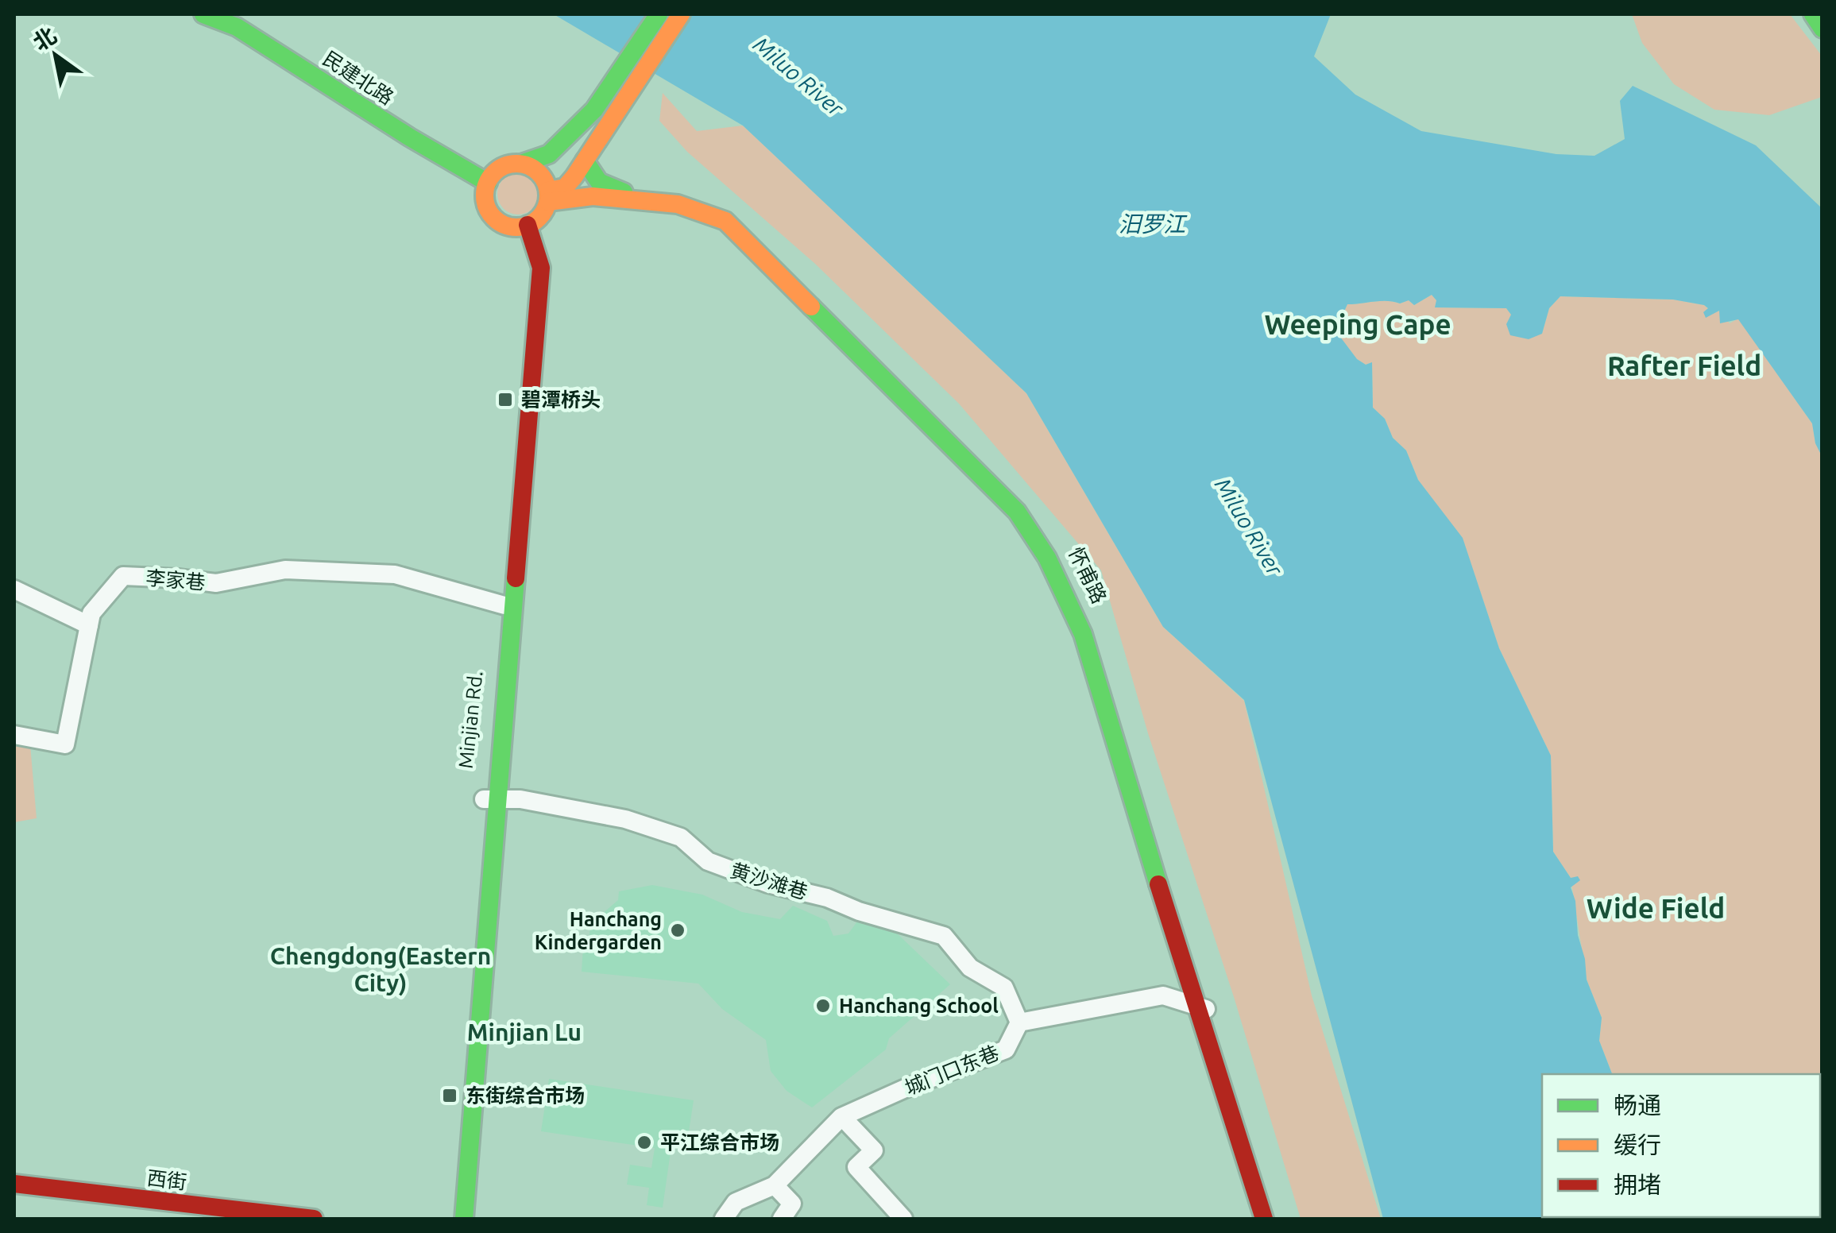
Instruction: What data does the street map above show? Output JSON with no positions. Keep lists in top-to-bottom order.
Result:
{
  "streets": {
    "main road": [
      "民建北路",
      "怀甫路",
      "Minjian Rd.",
      "西街"
    ],
    "street": ["李家巷", "黄沙滩巷", "城门口东巷"]
  },
  "crossings": [
    ["民建北路", "Minjian Rd."],
    ["李家巷", "Minjian Rd."],
    ["Minjian Rd.", "黄沙滩巷"],
    ["黄沙滩巷", "城门口东巷"]
  ],
  "districts": [
    "Weeping Cape",
    "Rafter Field",
    "Wide Field",
    "Chengdong(Eastern City)",
    "Minjian Lu"
  ],
  "water": ["Miluo River", "汨罗江"],
  "places": {
    "transit": ["碧潭桥头", "东街综合市场"],
    "other": ["Hanchang Kindergarden", "Hanchang School", "平江综合市场"]
  },
  "legend": ["畅通", "缓行", "拥堵"],
  "north": "top left"
}
